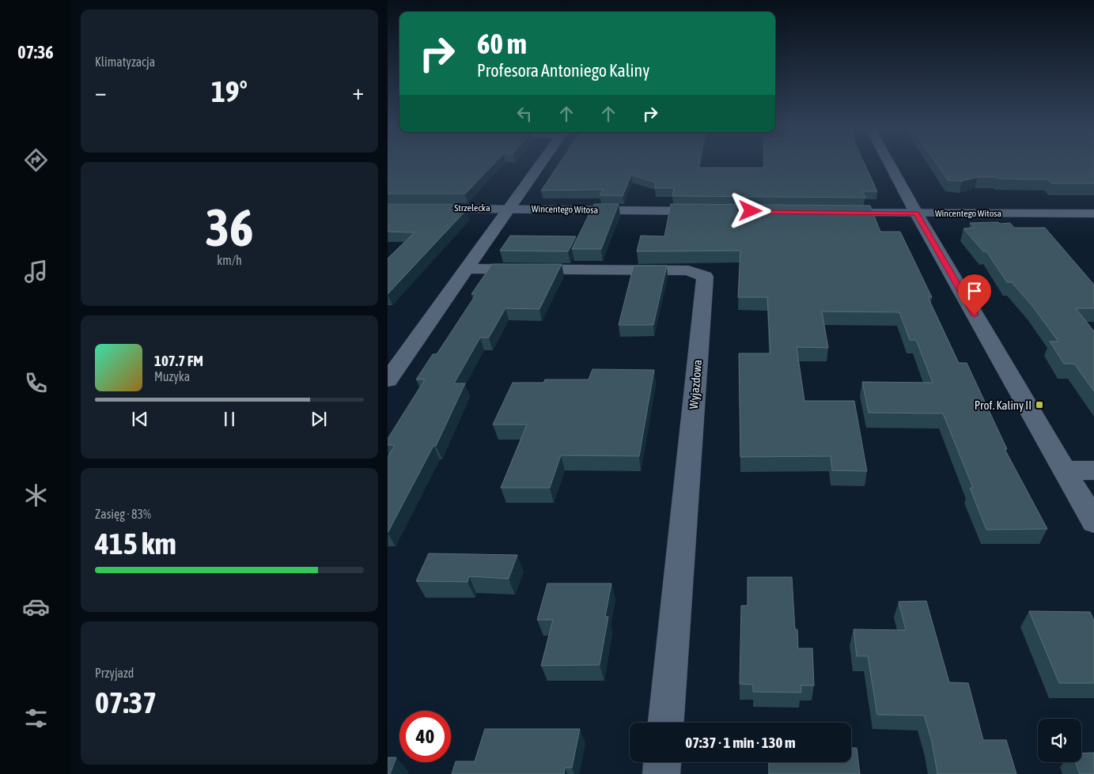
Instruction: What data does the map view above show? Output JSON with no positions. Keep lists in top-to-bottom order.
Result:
{
  "streets": {
    "street": ["Strzelecka", "Wincentego Witosa", "Wyjazdowa"]
  },
  "crossings": [
    ["Strzelecka", "Wincentego Witosa"]
  ],
  "places": {
    "transit": ["Prof. Kaliny II"]
  },
  "page": {
    "tabs": "07:36",
    "tile": [
      "Klimatyzacja",
      ["36", "km/h"],
      ["Zasięg · 83%", "415 km"],
      ["Przyjazd", "07:37"]
    ],
    "turn": ["60 m", "Profesora Antoniego Kaliny"],
    "heat": ["−", "19°", "+"],
    "song": ["107.7 FM", "Muzyka"],
    "limit": "40",
    "trip": "07:37 · 1 min · 130 m"
  }
}
